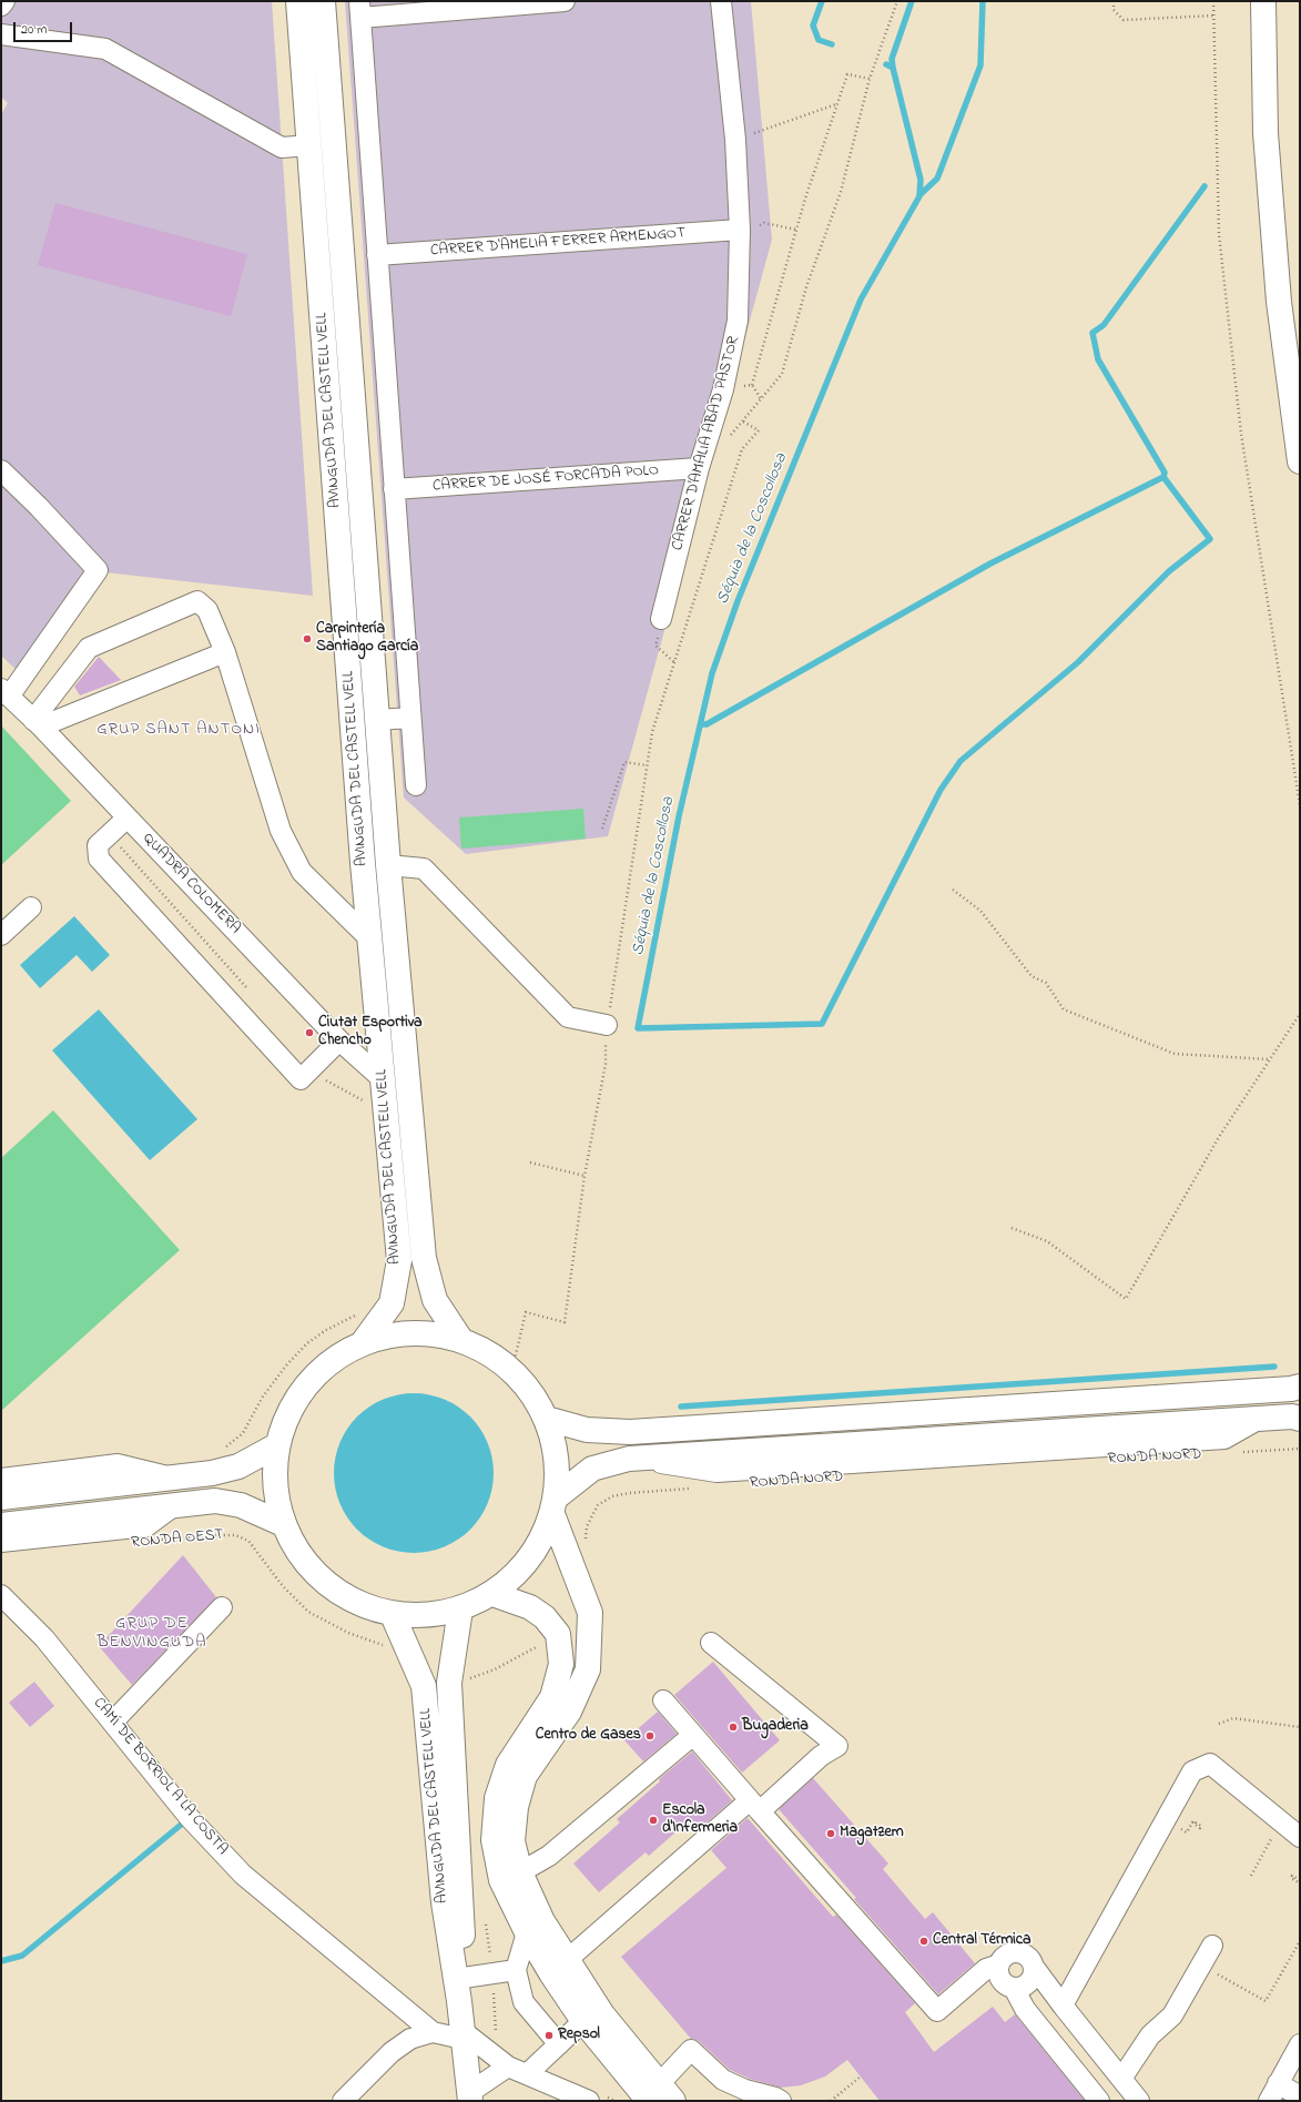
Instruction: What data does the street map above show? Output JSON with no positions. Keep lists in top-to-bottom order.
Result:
{
  "streets": {
    "main road": ["AVINGUDA DEL CASTELL VELL", "RONDA NORD"],
    "street": [
      "CARRER D'AMELIA FERRER ARMENGOT",
      "CARRER D'AMALIA ABAD PASTOR",
      "CARRER DE JOSÉ FORCADA POLO",
      "QUADRA COLOMERA",
      "RONDA OEST",
      "CAMÍ DE BORRIOL A LA COSTA"
    ]
  },
  "crossings": [
    ["CARRER D'AMELIA FERRER ARMENGOT", "CARRER D'AMALIA ABAD PASTOR"],
    ["AVINGUDA DEL CASTELL VELL", "QUADRA COLOMERA"],
    ["CARRER D'AMALIA ABAD PASTOR", "CARRER DE JOSÉ FORCADA POLO"]
  ],
  "districts": ["GRUP SANT ANTONI", "GRUP DE BENVINGUDA"],
  "water": ["Séquia de la Coscollosa"],
  "places": [
    "Carpintería Santiago García",
    "Ciutat Esportiva Chencho",
    "Bugaderia",
    "Centro de Gases",
    "Escola d'Infermeria",
    "Magatzem",
    "Central Térmica",
    "Repsol"
  ],
  "scale_bar": "20 m"
}
